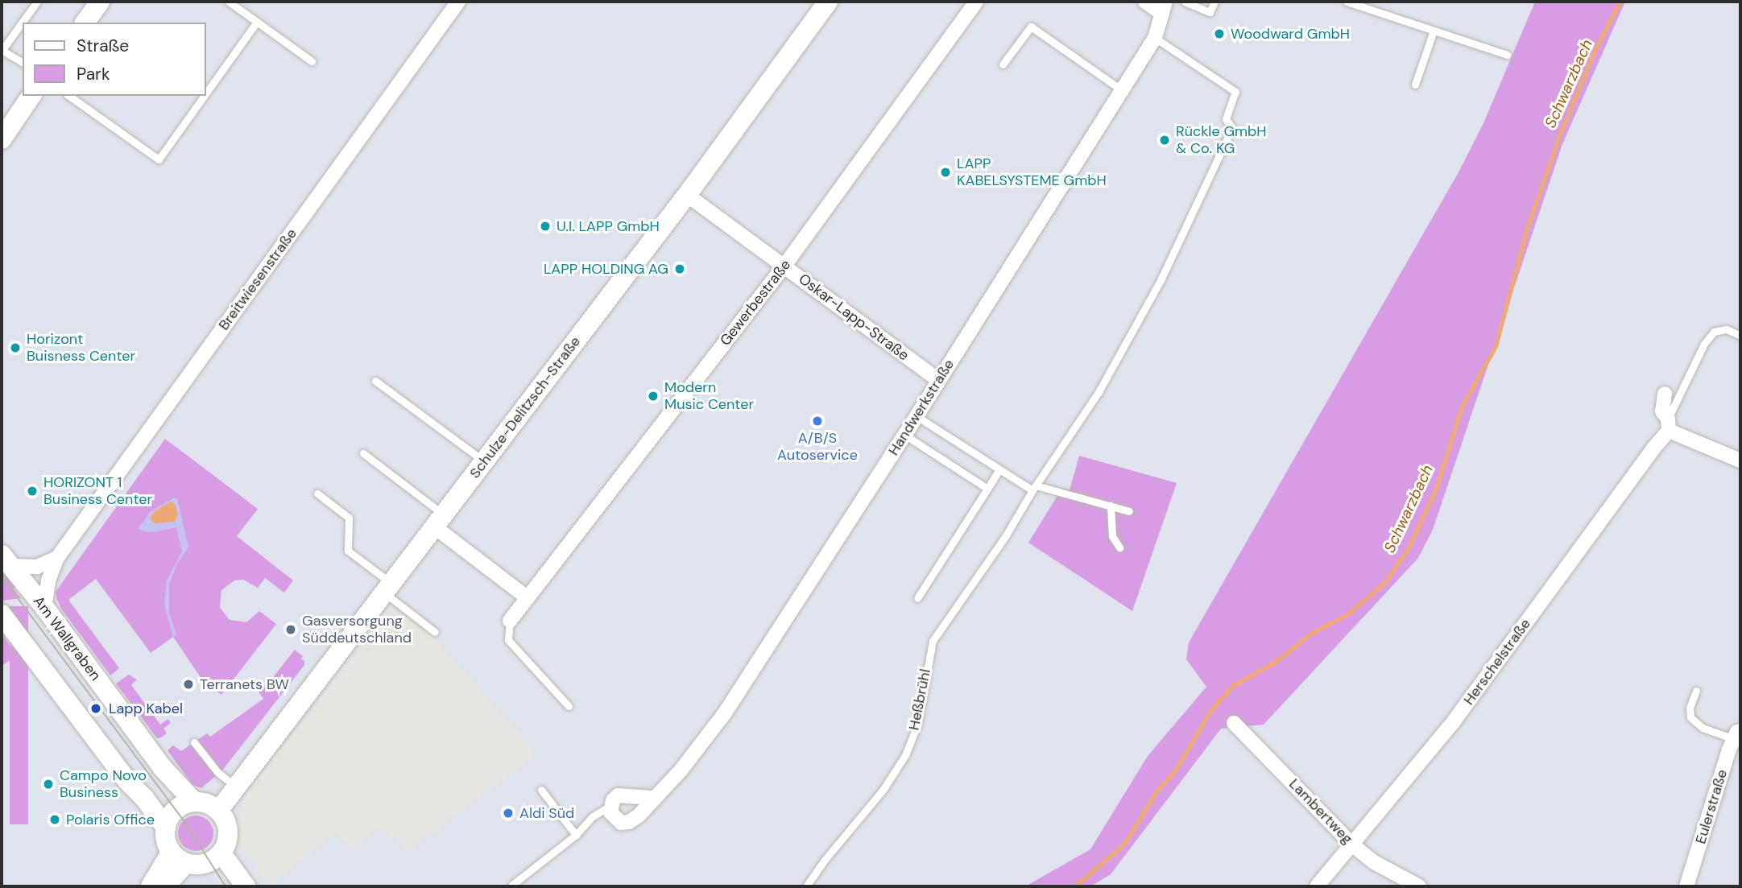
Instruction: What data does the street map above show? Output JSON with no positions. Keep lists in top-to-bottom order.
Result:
{
  "streets": {
    "street": [
      "Breitwiesenstraße",
      "Gewerbestraße",
      "Oskar-Lapp-Straße",
      "Schulze-Delitzsch-Straße",
      "Handwerkstraße",
      "Am Wallgraben",
      "Herschelstraße",
      "Eulerstraße",
      "Lambertweg"
    ],
    "lane": ["Heßbrühl"]
  },
  "crossings": [
    ["Breitwiesenstraße", "Am Wallgraben"],
    ["Gewerbestraße", "Oskar-Lapp-Straße"],
    ["Oskar-Lapp-Straße", "Schulze-Delitzsch-Straße"],
    ["Oskar-Lapp-Straße", "Handwerkstraße"],
    ["Schulze-Delitzsch-Straße", "Am Wallgraben"],
    ["Handwerkstraße", "Heßbrühl"],
    ["Herschelstraße", "Lambertweg"]
  ],
  "water": ["Schwarzbach"],
  "places": [
    "Woodward GmbH",
    "Rückle GmbH & Co. KG",
    "LAPP KABELSYSTEME GmbH",
    "U.I. LAPP GmbH",
    "LAPP HOLDING AG",
    "Horizont Buisness Center",
    "Modern Music Center",
    "A/B/S Autoservice",
    "HORIZONT 1 Business Center",
    "Gasversorgung Süddeutschland",
    "Terranets BW",
    "Lapp Kabel",
    "Campo Novo Business",
    "Aldi Süd",
    "Polaris Office"
  ],
  "legend": ["Straße", "Park"]
}
